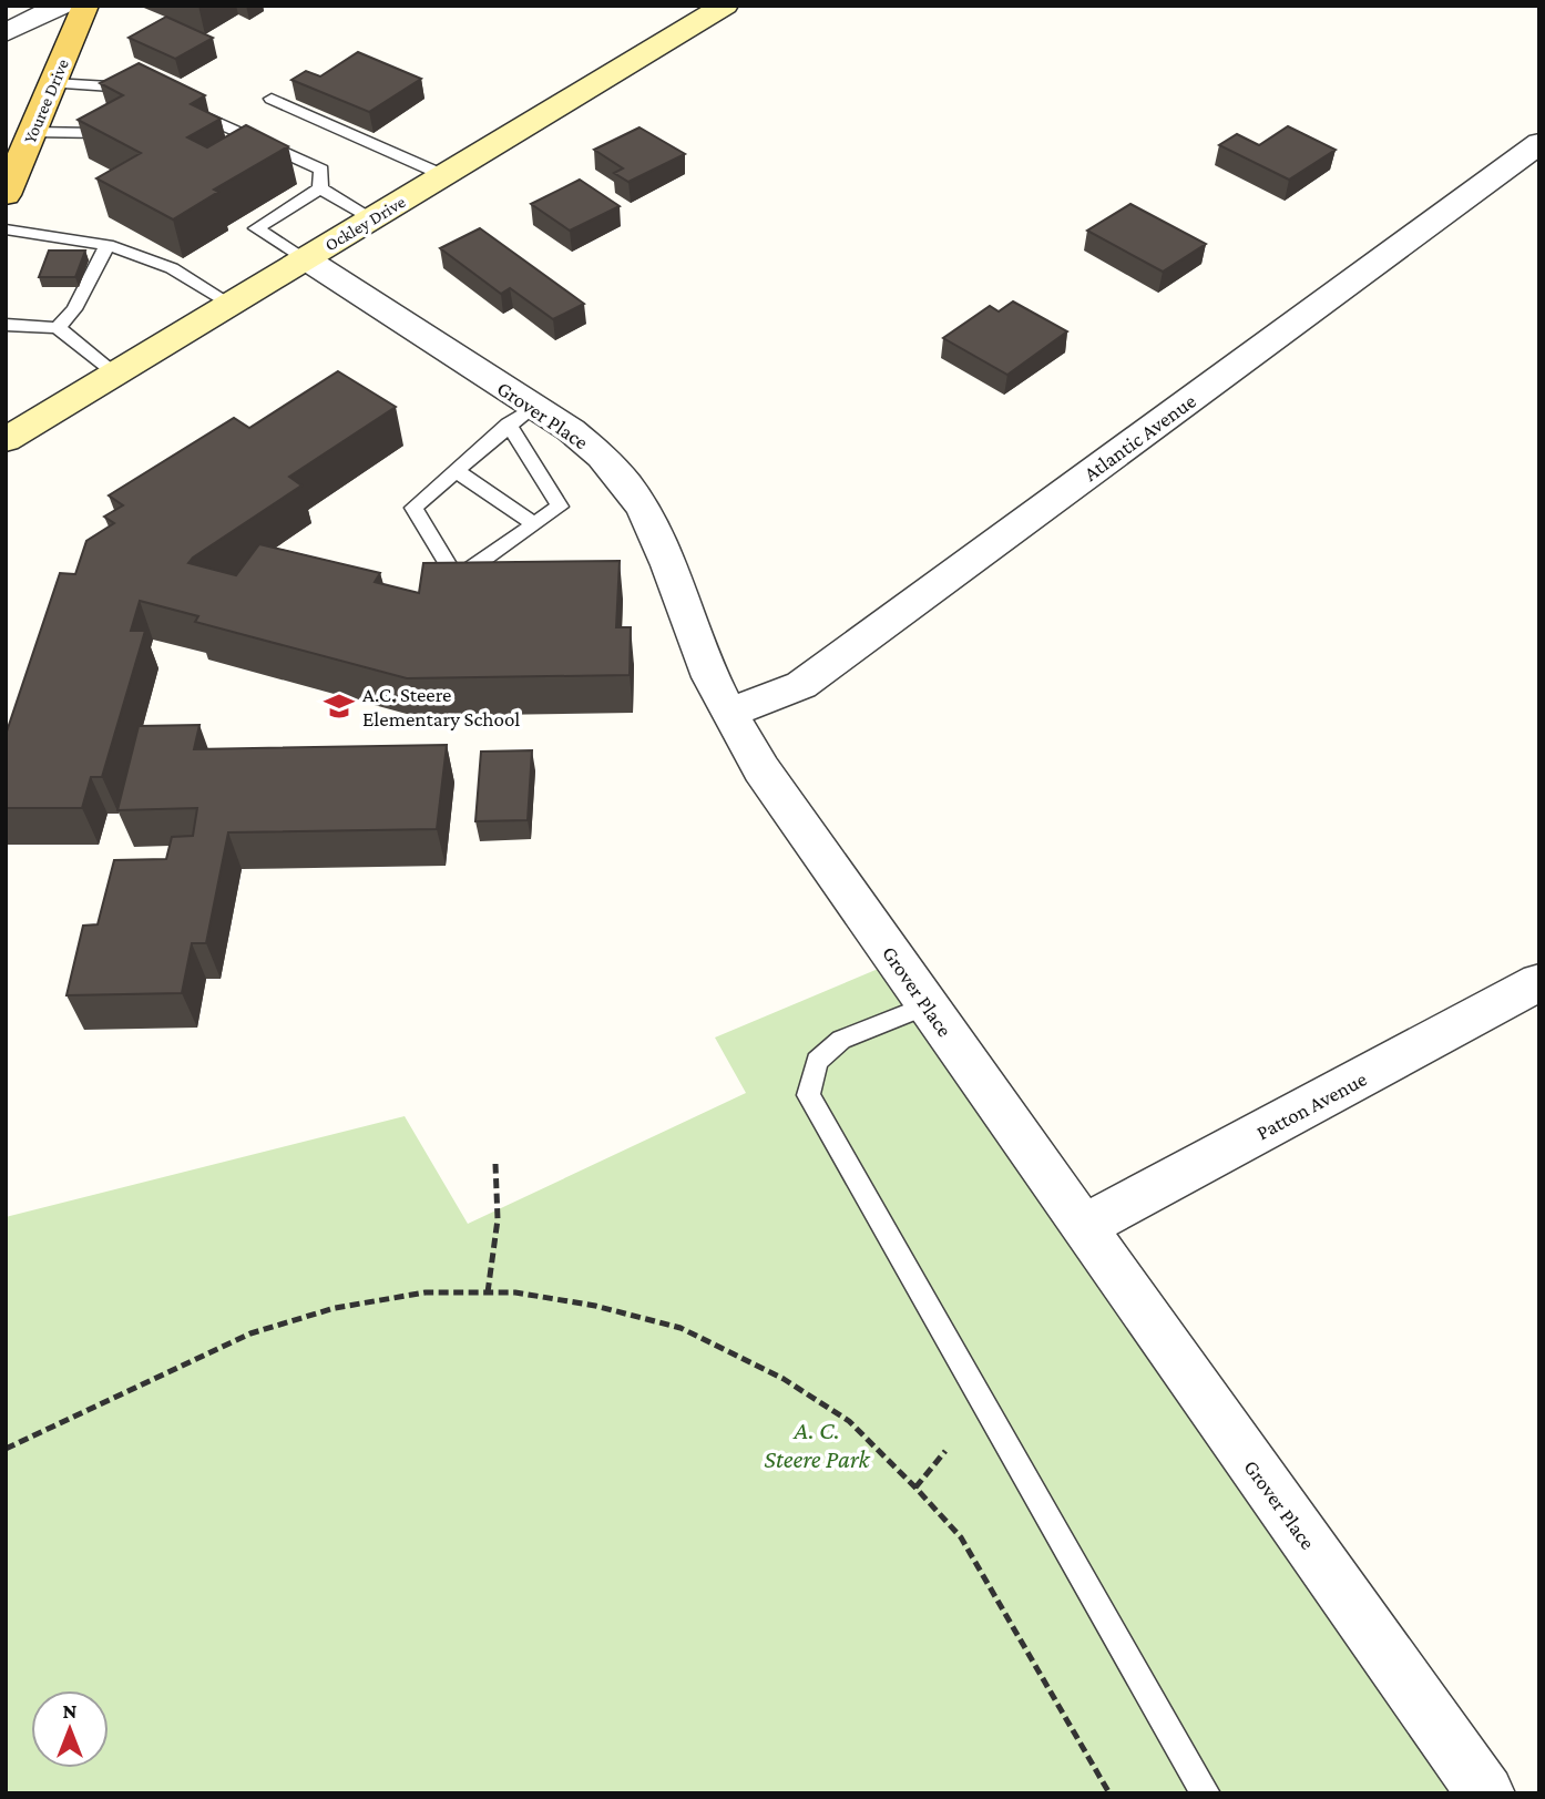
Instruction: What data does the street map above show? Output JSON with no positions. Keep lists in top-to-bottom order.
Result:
{
  "streets": {
    "main road": ["Youree Drive"],
    "street": [
      "Ockley Drive",
      "Grover Place",
      "Atlantic Avenue",
      "Patton Avenue"
    ]
  },
  "crossings": [
    ["Ockley Drive", "Grover Place"],
    ["Grover Place", "Atlantic Avenue"],
    ["Grover Place", "Patton Avenue"]
  ],
  "parks": ["A. C. Steere Park"],
  "places": {
    "school or university": ["A.C. Steere Elementary School"]
  },
  "north": "top"
}
